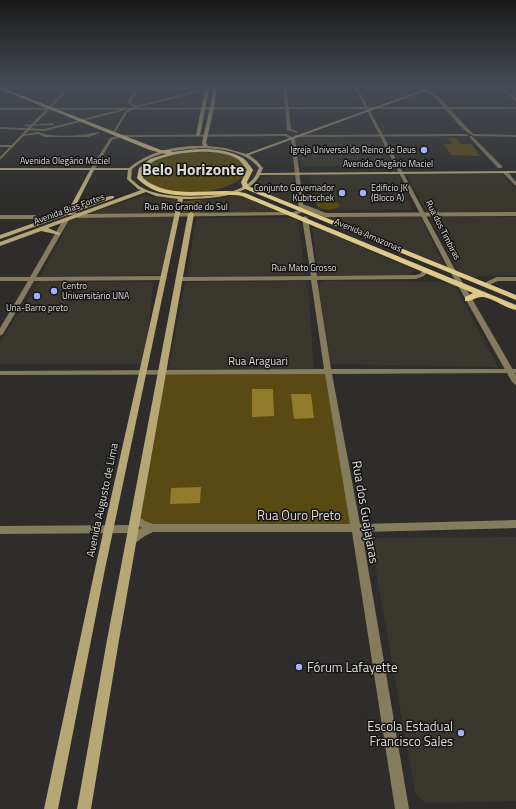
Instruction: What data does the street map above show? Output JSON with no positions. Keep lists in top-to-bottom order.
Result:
{
  "streets": {
    "main road": [
      "Avenida Olegário Maciel",
      "Avenida Bias Fortes",
      "Avenida Amazonas",
      "Avenida Augusto de Lima"
    ],
    "street": [
      "Rua Rio Grande do Sul",
      "Rua dos Timbiras",
      "Rua Mato Grosso",
      "Rua Araguari",
      "Rua dos Guajajaras",
      "Rua Ouro Preto"
    ]
  },
  "crossings": [
    ["Avenida Olegário Maciel", "Rua dos Timbiras"],
    ["Avenida Olegário Maciel", "Rua dos Guajajaras"],
    ["Rua Rio Grande do Sul", "Avenida Bias Fortes"],
    ["Rua Rio Grande do Sul", "Avenida Amazonas"],
    ["Rua Rio Grande do Sul", "Avenida Augusto de Lima"],
    ["Rua dos Timbiras", "Avenida Amazonas"],
    ["Rua dos Timbiras", "Rua Araguari"],
    ["Avenida Amazonas", "Rua Mato Grosso"],
    ["Avenida Amazonas", "Rua dos Guajajaras"],
    ["Rua Mato Grosso", "Rua dos Guajajaras"],
    ["Rua Araguari", "Avenida Augusto de Lima"],
    ["Rua Araguari", "Rua dos Guajajaras"],
    ["Avenida Augusto de Lima", "Rua Ouro Preto"],
    ["Rua dos Guajajaras", "Rua Ouro Preto"]
  ],
  "districts": ["Belo Horizonte"],
  "places": [
    "Igreja Universal do Reino de Deus",
    "Conjunto Governador Kubitschek",
    "Edificio JK (Bloco A)",
    "Centro Universitário UNA",
    "Una-Barro preto",
    "Fórum Lafayette",
    "Escola Estadual Francisco Sales"
  ]
}
